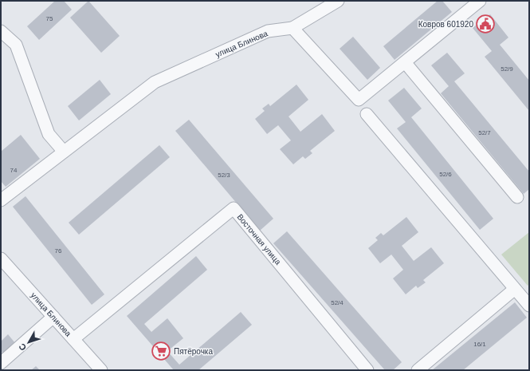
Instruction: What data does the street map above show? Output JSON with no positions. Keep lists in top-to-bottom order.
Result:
{
  "streets": {
    "street": ["улица Блинова", "Восточная улица"]
  },
  "crossings": [
    ["улица Блинова", "Восточная улица"]
  ],
  "places": {
    "public building": ["Ковров 601920"],
    "supermarket": ["Пятёрочка"]
  },
  "house_numbers": [
    "75",
    "52/9",
    "52/7",
    "74",
    "52/6",
    "52/3",
    "76",
    "52/4",
    "16/1"
  ],
  "north": "bottom left"
}
